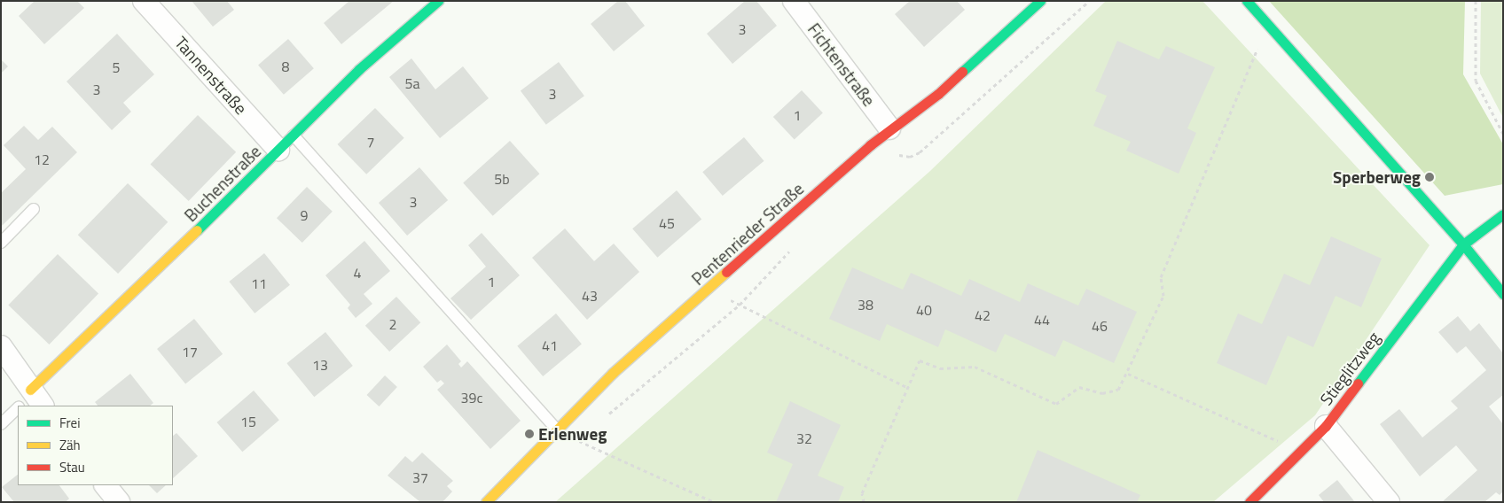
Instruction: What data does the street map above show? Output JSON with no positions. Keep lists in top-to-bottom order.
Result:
{
  "streets": {
    "street": [
      "Fichtenstraße",
      "Tannenstraße",
      "Buchenstraße",
      "Pentenrieder Straße",
      "Stieglitzweg"
    ]
  },
  "crossings": [
    ["Fichtenstraße", "Pentenrieder Straße"],
    ["Tannenstraße", "Buchenstraße"]
  ],
  "places": ["Sperberweg", "Erlenweg"],
  "house_numbers": [
    "3",
    "8",
    "5",
    "5a",
    "3",
    "3",
    "1",
    "7",
    "12",
    "5b",
    "3",
    "9",
    "45",
    "4",
    "1",
    "11",
    "43",
    "38",
    "40",
    "42",
    "44",
    "2",
    "46",
    "41",
    "17",
    "13",
    "39c",
    "15",
    "32",
    "37"
  ],
  "legend": ["Frei", "Zäh", "Stau"]
}
